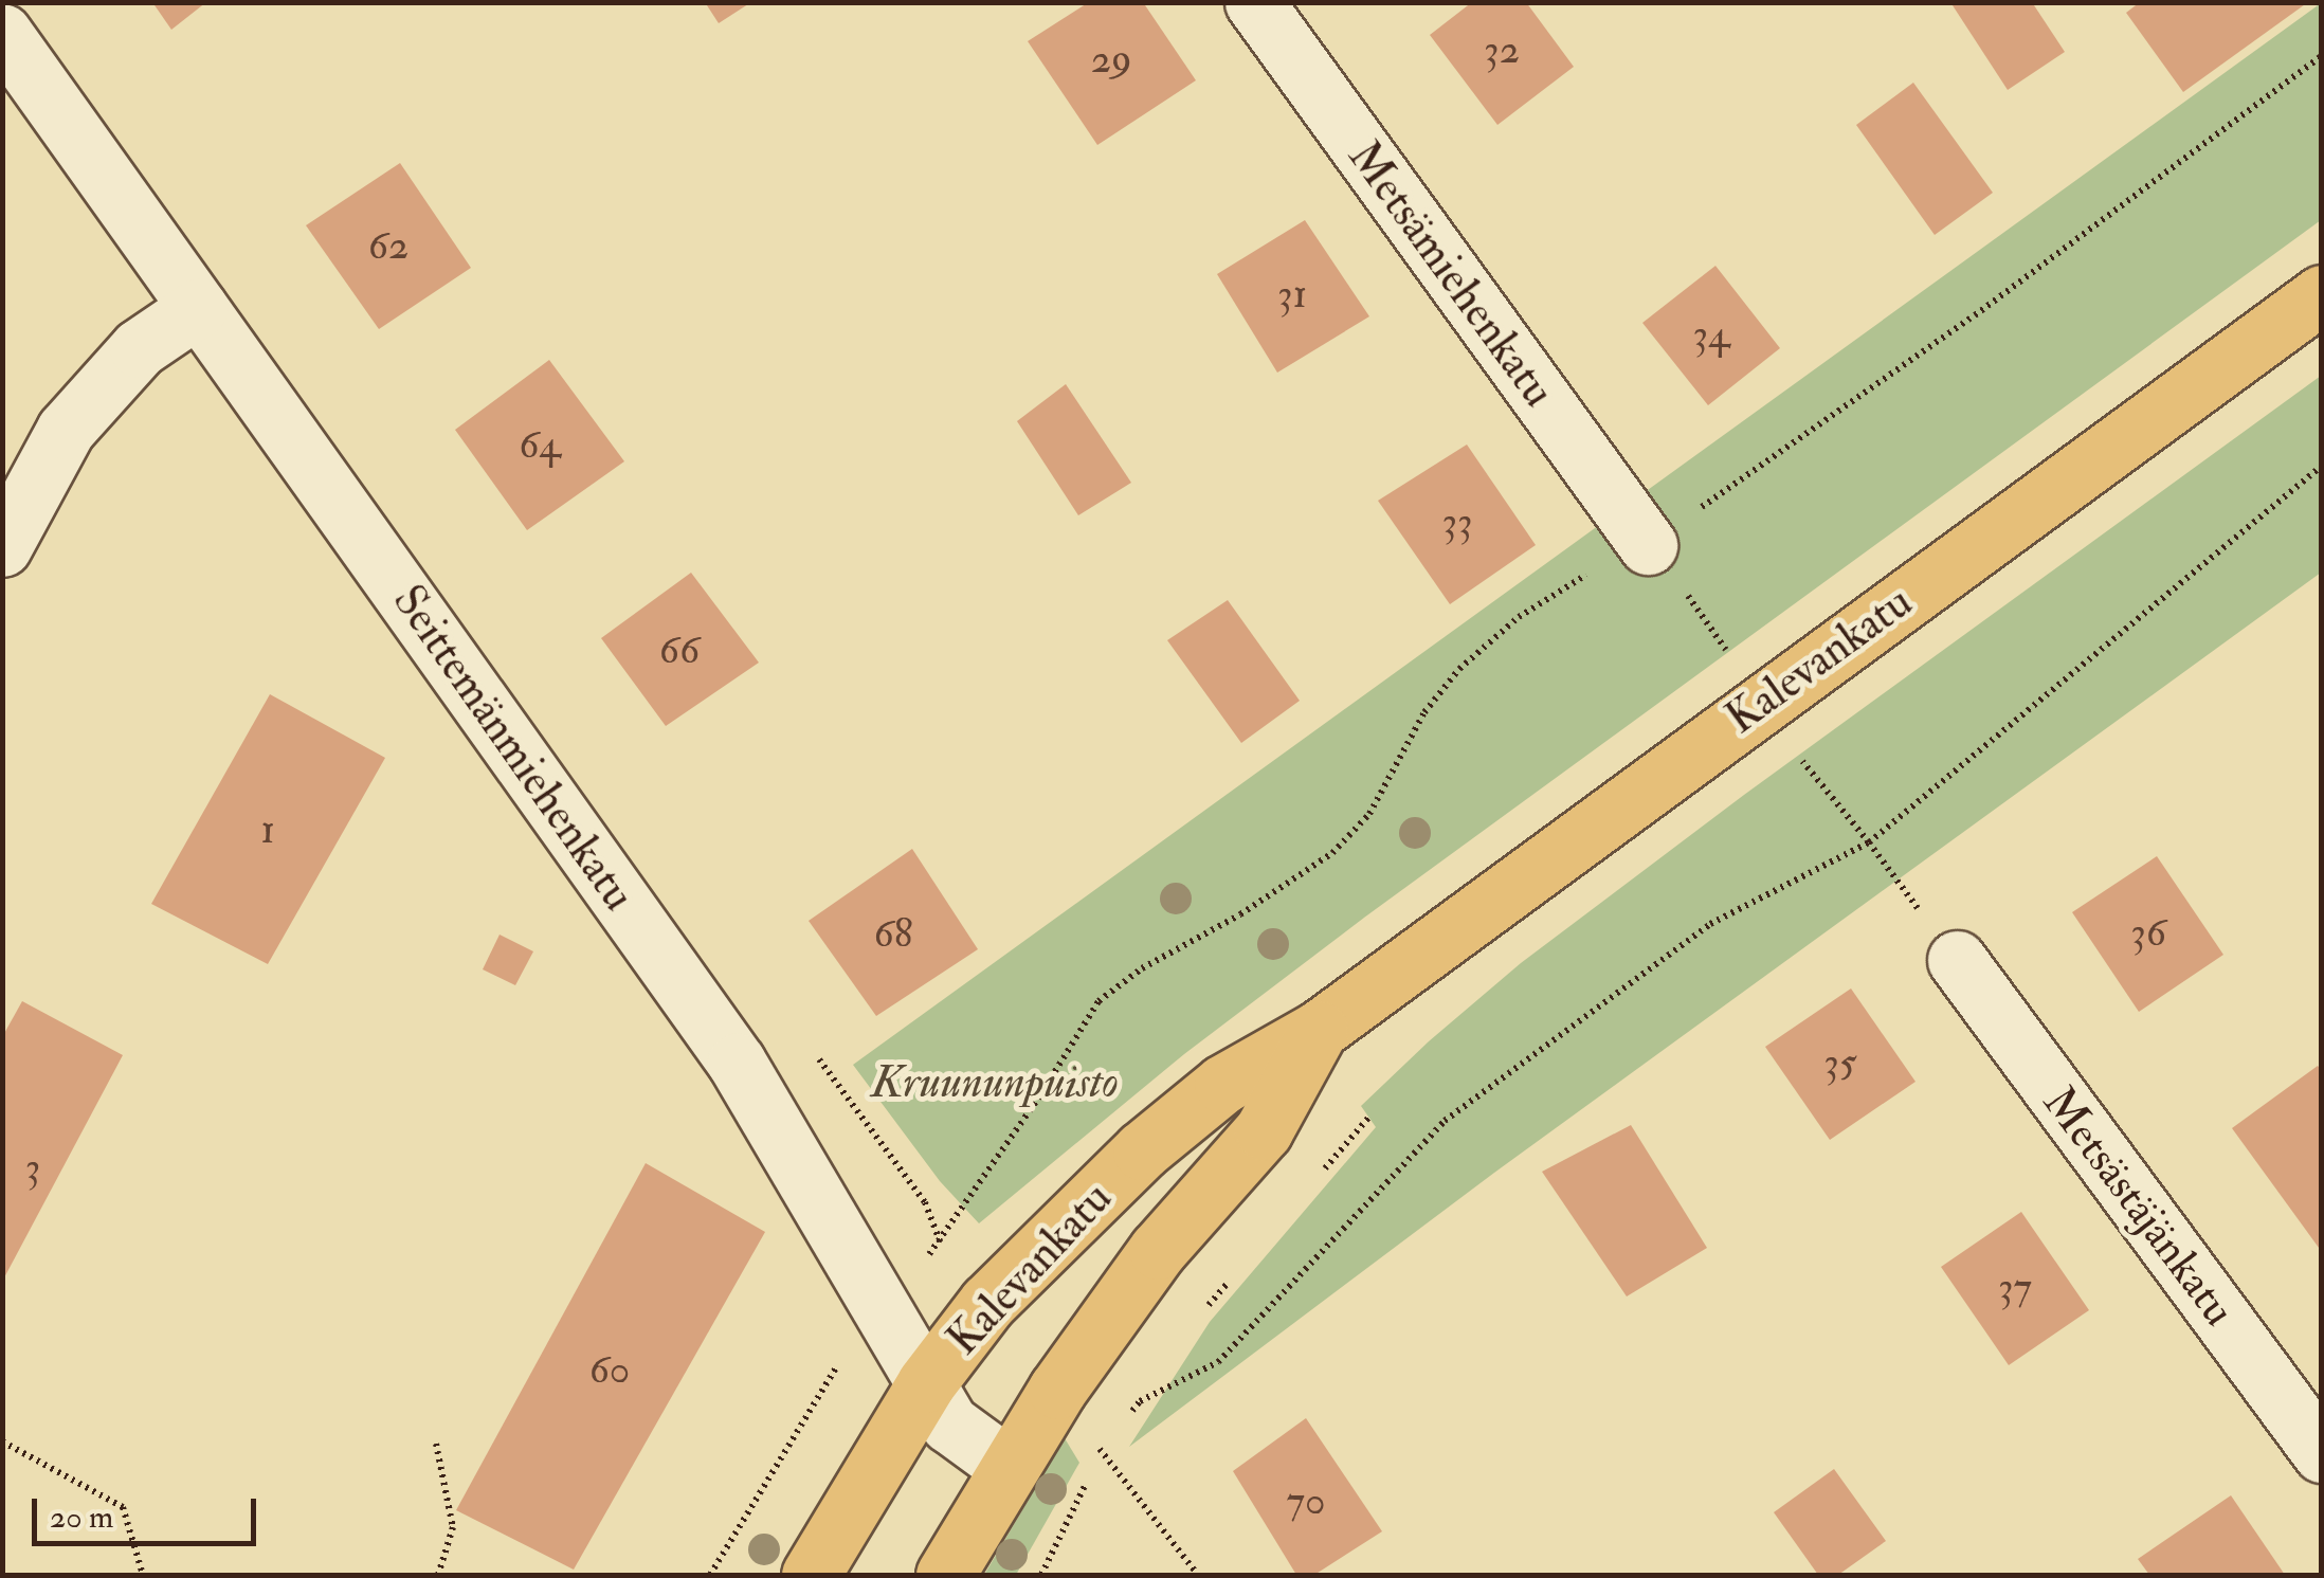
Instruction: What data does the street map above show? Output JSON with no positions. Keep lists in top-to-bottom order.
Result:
{
  "streets": {
    "main road": ["Kalevankatu"],
    "street": ["Metsämiehenkatu", "Seittemänmiehenkatu", "Metsästäjänkatu"]
  },
  "crossings": [
    ["Kalevankatu", "Seittemänmiehenkatu"]
  ],
  "parks": ["Kruununpuisto"],
  "house_numbers": [
    "32",
    "29",
    "62",
    "31",
    "34",
    "64",
    "33",
    "66",
    "1",
    "36",
    "68",
    "35",
    "3",
    "37",
    "60",
    "70"
  ],
  "scale_bar": "20 m"
}
